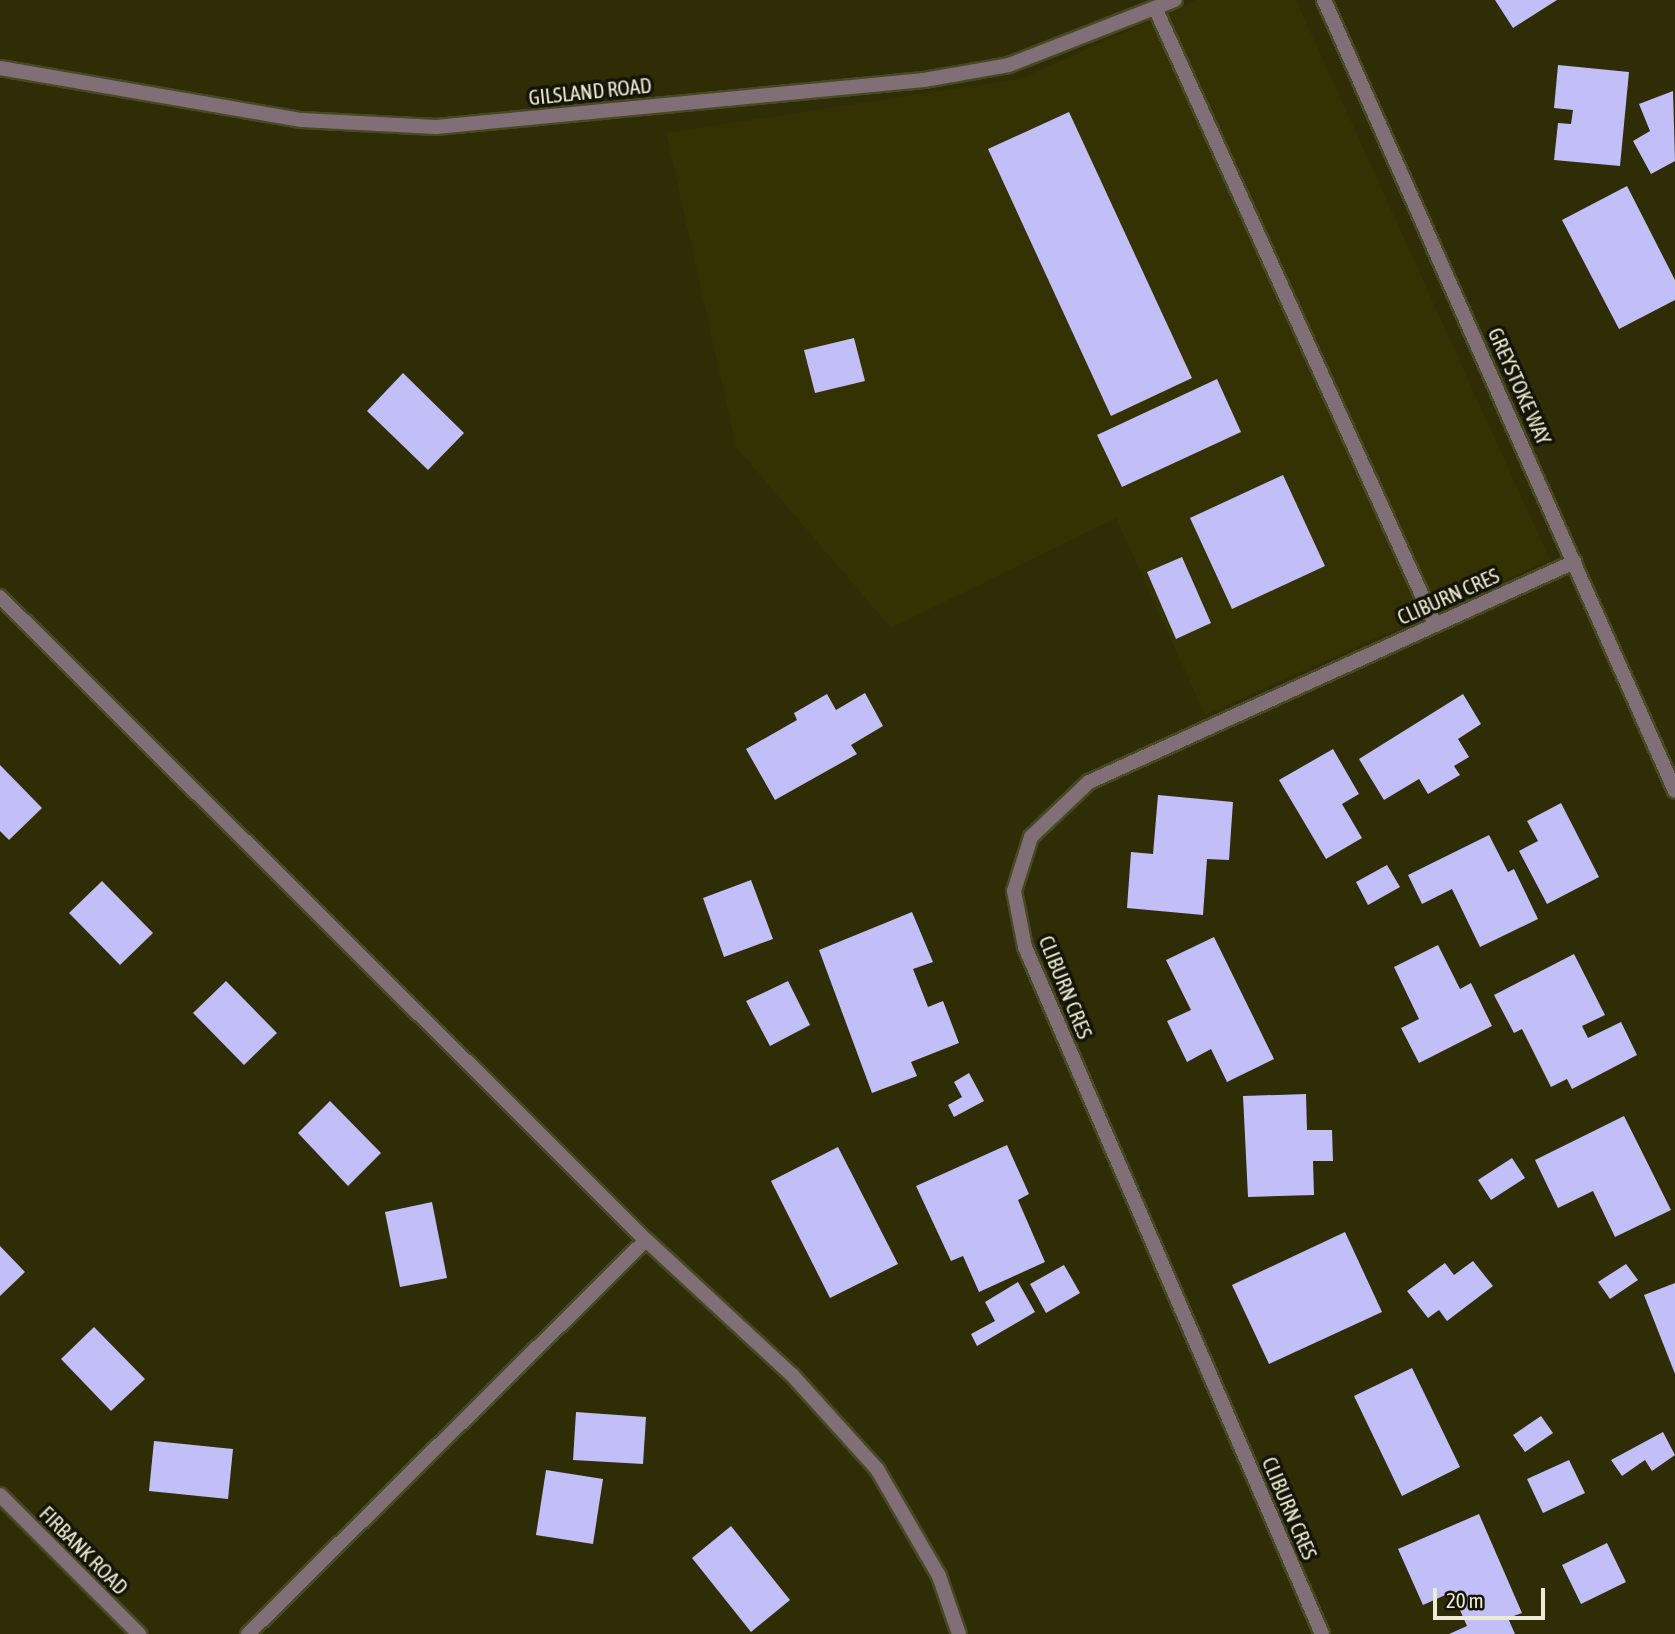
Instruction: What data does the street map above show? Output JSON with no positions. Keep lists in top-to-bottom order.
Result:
{
  "streets": {
    "street": [
      "GILSLAND ROAD",
      "GREYSTOKE WAY",
      "CLIBURN CRES",
      "FIRBANK ROAD"
    ]
  },
  "crossings": [
    ["GREYSTOKE WAY", "CLIBURN CRES"]
  ],
  "scale_bar": "20 m"
}
